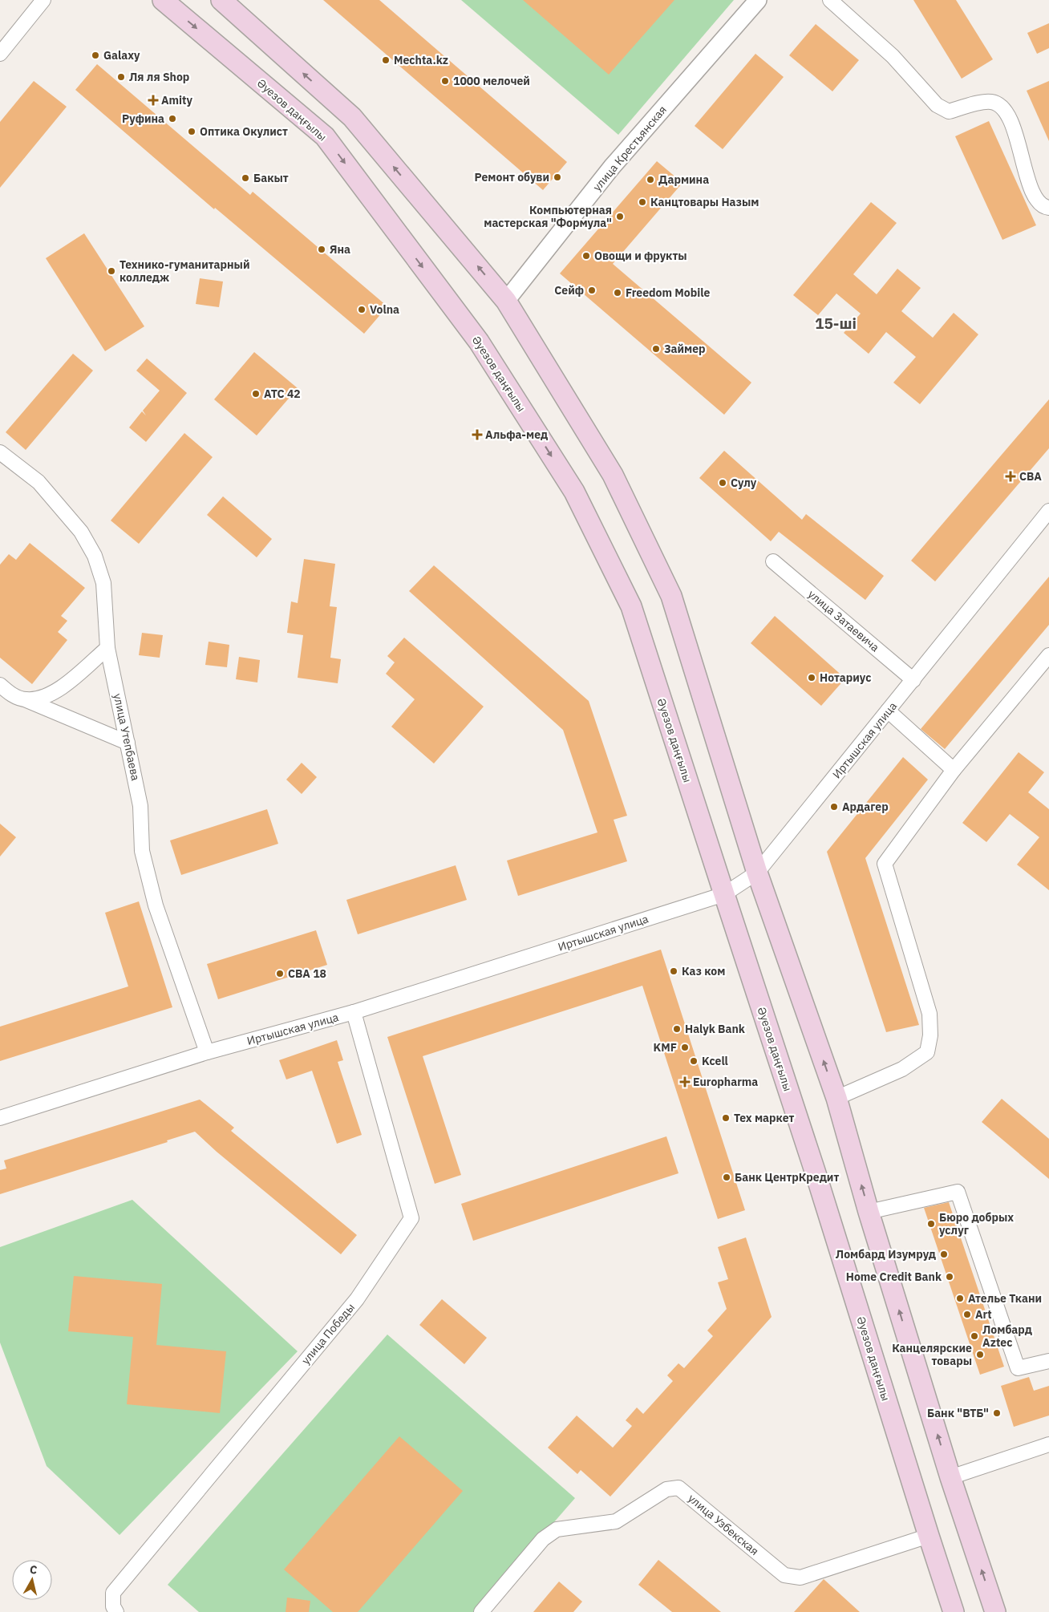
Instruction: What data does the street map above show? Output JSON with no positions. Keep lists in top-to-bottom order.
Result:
{
  "streets": {
    "main road": ["Әуезов даңғылы"],
    "street": [
      "улица Крестьянская",
      "улица Затаевича",
      "улица Утепбаева",
      "Иртышская улица",
      "улица Победы",
      "улица Узбекская"
    ]
  },
  "crossings": [
    ["Әуезов даңғылы", "Иртышская улица"],
    ["Әуезов даңғылы", "улица Узбекская"],
    ["улица Затаевича", "Иртышская улица"],
    ["улица Утепбаева", "Иртышская улица"],
    ["Иртышская улица", "улица Победы"]
  ],
  "districts": ["15-ші"],
  "places": {
    "other": [
      "Galaxy",
      "Mechta.kz",
      "Ля ля Shop",
      "1000 мелочей",
      "Руфина",
      "Оптика Окулист",
      "Ремонт обуви",
      "Бакыт",
      "Дармина",
      "Канцтовары Назым",
      "Компьютерная мастерская \"Формула\"",
      "Яна",
      "Овощи и фрукты",
      "Технико-гуманитарный колледж",
      "Сейф",
      "Freedom Mobile",
      "Volna",
      "Займер",
      "АТС 42",
      "Сулу",
      "Нотариус",
      "Ардагер",
      "Каз ком",
      "СВА 18",
      "Halyk Bank",
      "KMF",
      "Kcell",
      "Тех маркет",
      "Банк ЦентрКредит",
      "Бюро добрых услуг",
      "Ломбард Изумруд",
      "Home Credit Bank",
      "Ателье Ткани",
      "Art",
      "Ломбард Aztec",
      "Канцелярские товары",
      "Банк \"ВТБ\""
    ],
    "health": [
      "Amity",
      "Альфа-мед",
      "СВА",
      "Europharma"
    ]
  },
  "north": "top"
}
